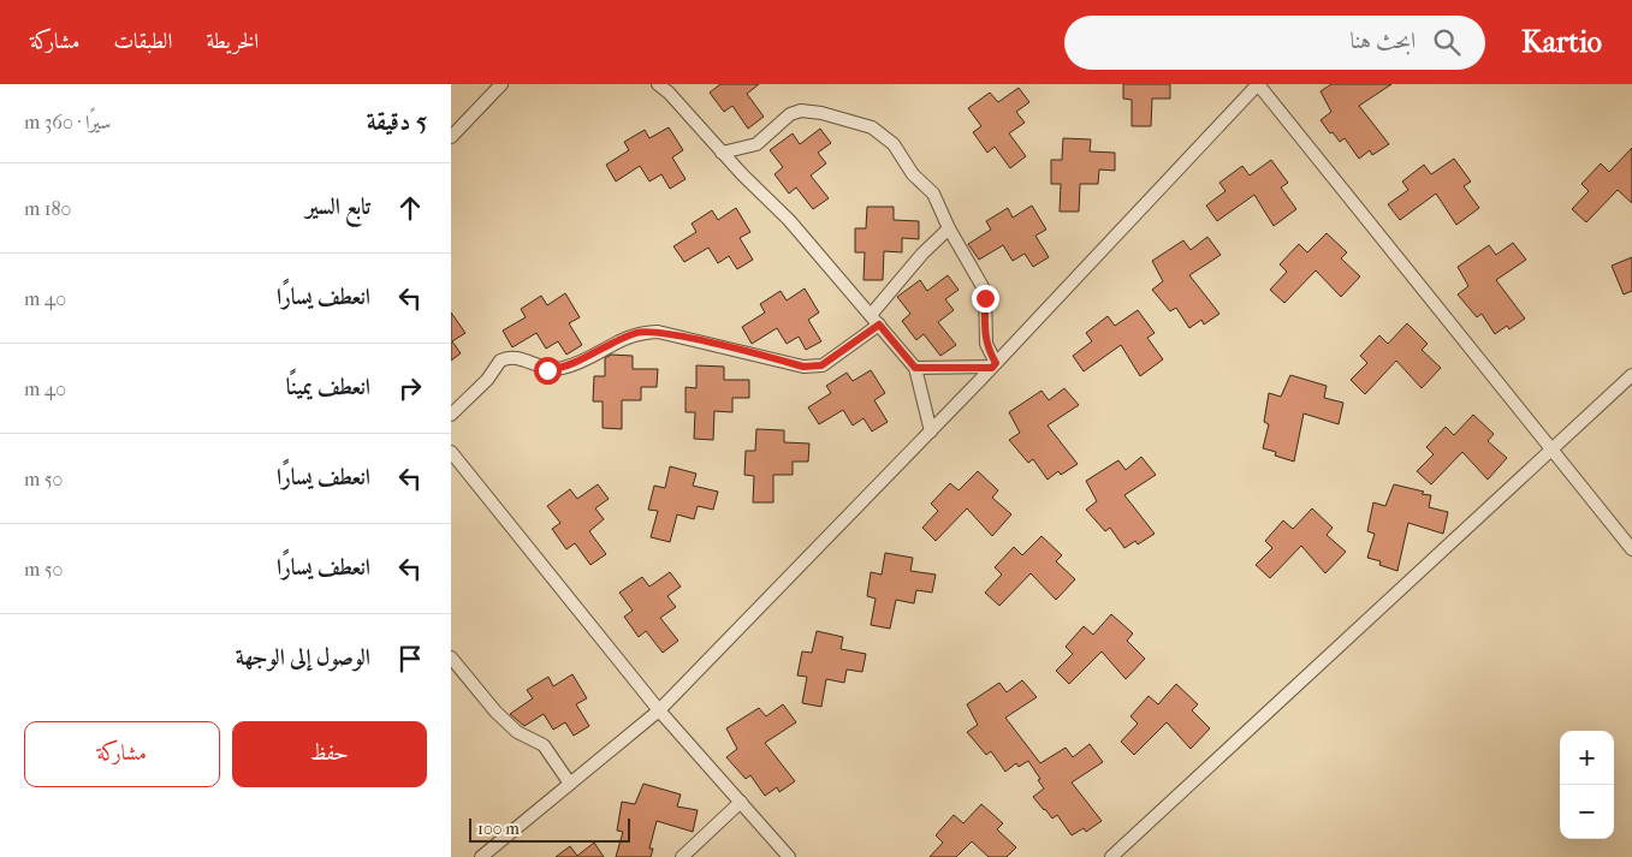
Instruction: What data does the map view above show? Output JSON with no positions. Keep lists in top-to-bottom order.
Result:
{
  "scale_bar": "100 m",
  "page": {
    "header": "Kartio",
    "search": "ابحث هنا",
    "nav": ["الخريطة", "الطبقات", "مشاركة"],
    "heading": ["5 دقيقة", "سيرًا · 360 m"],
    "list": [
      ["تابع السير", "180 m"],
      ["انعطف يسارًا", "40 m"],
      ["انعطف يمينًا", "40 m"],
      ["انعطف يسارًا", "50 m"],
      ["انعطف يسارًا", "50 m"],
      "الوصول إلى الوجهة"
    ],
    "buttons": ["حفظ", "مشاركة"],
    "map_buttons": ["+", "−"],
    "scale": "100 m"
  }
}
